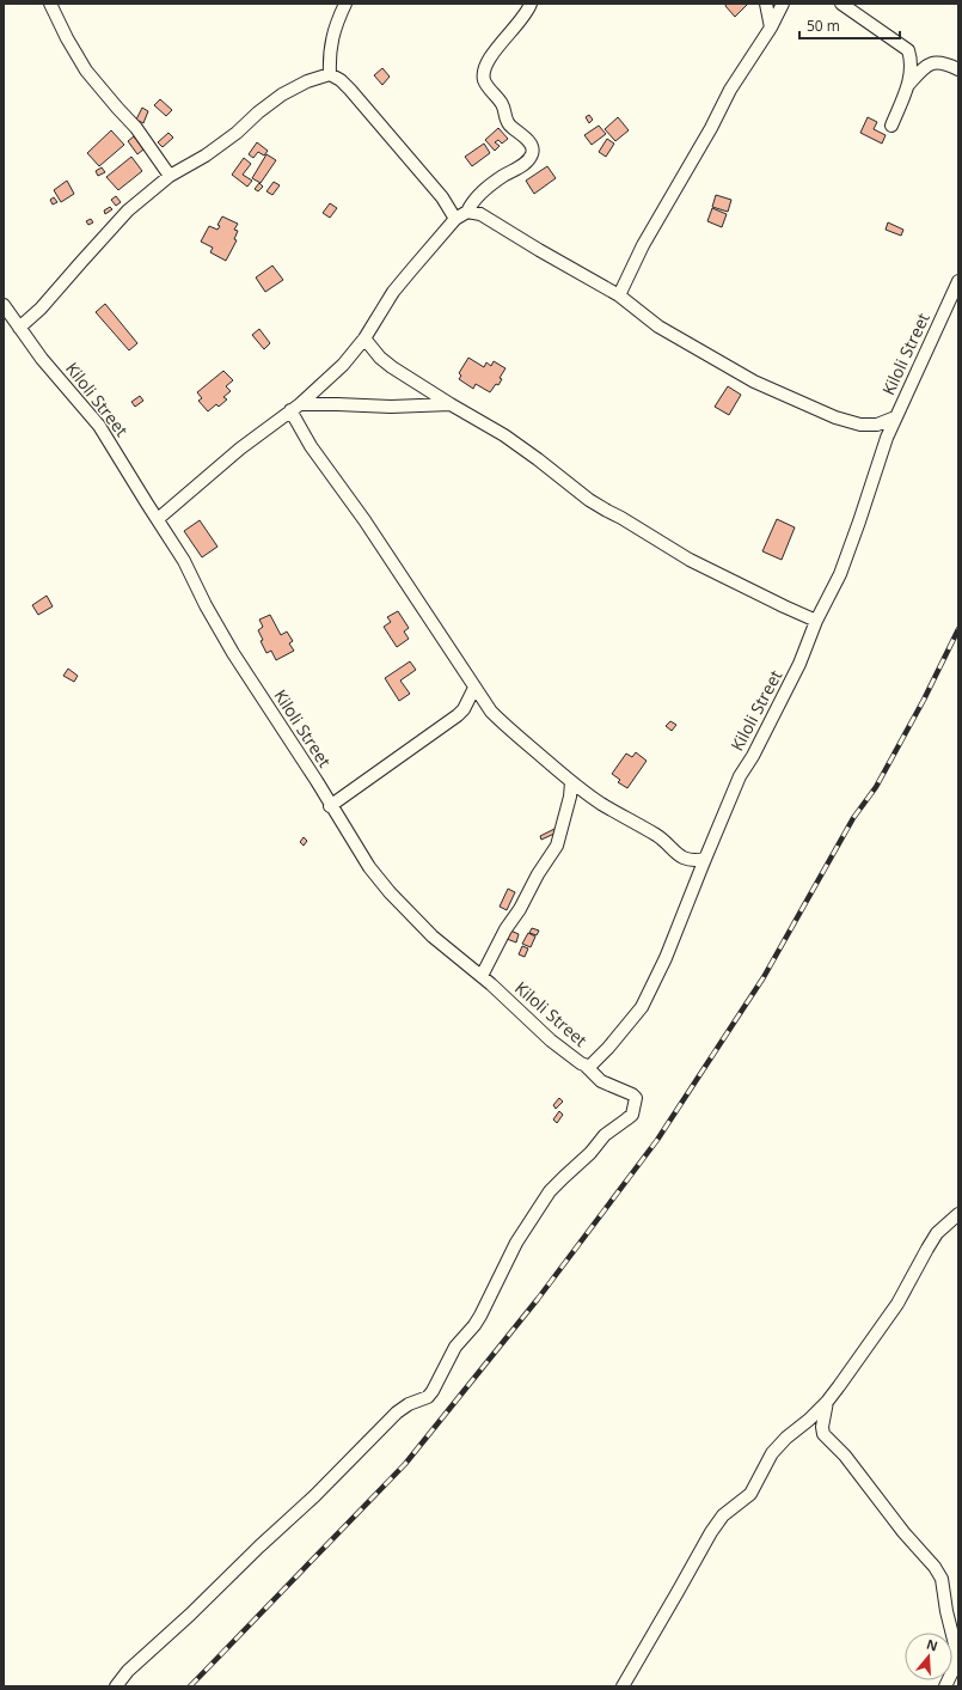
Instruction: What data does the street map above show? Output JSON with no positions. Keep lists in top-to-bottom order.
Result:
{
  "streets": {
    "street": ["Kiloli Street"]
  },
  "scale_bar": "50 m",
  "north": "top"
}
